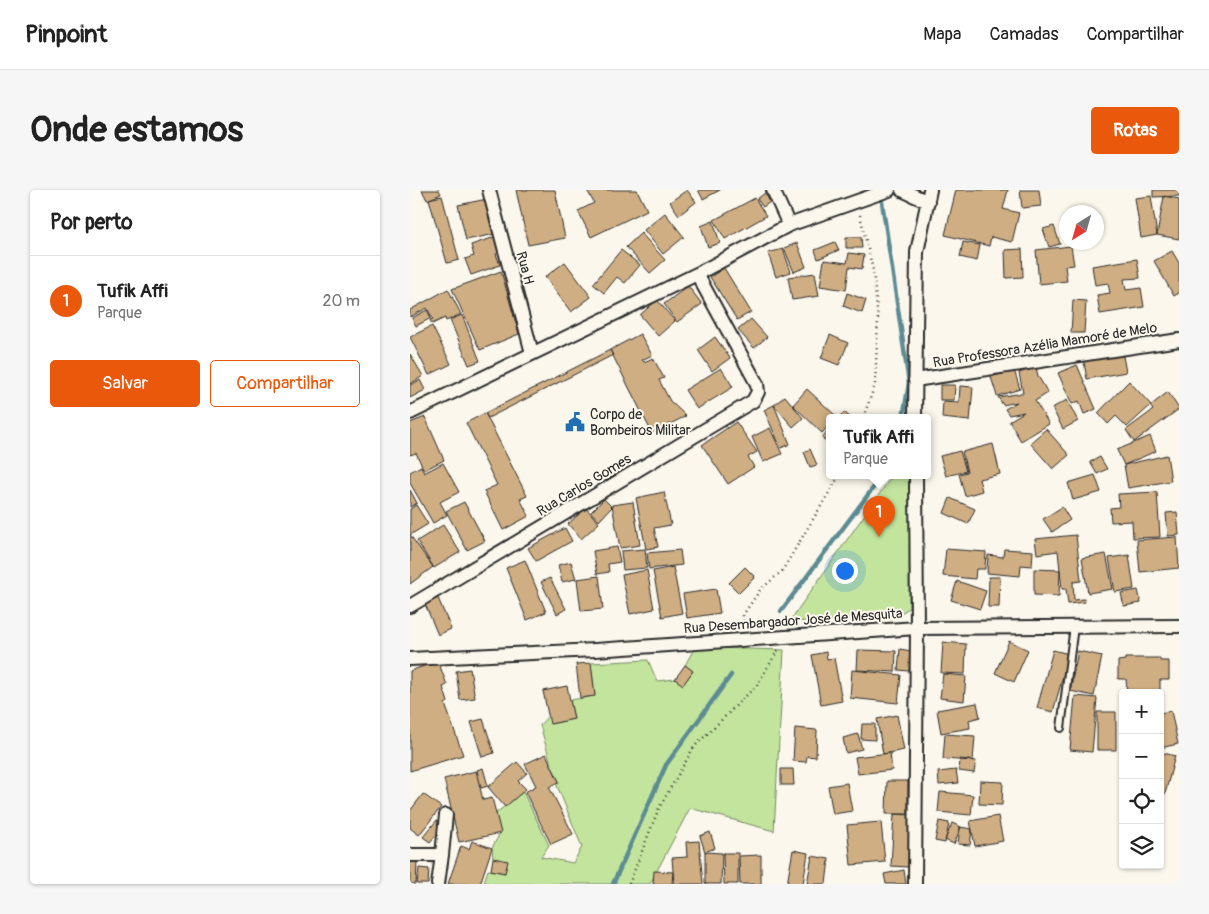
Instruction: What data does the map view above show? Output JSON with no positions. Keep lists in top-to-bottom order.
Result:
{
  "streets": {
    "street": [
      "Rua H",
      "Rua Professora Azélia Mamoré de Melo",
      "Rua Carlos Gomes",
      "Rua Desembargador José de Mesquita"
    ]
  },
  "places": {
    "public building": ["Corpo de Bombeiros Militar"]
  },
  "north": "bottom left",
  "page": {
    "header": "Pinpoint",
    "nav": ["Mapa", "Camadas", "Compartilhar"],
    "buttons": [
      "Rotas",
      ["Salvar", "Compartilhar"]
    ],
    "title": "Onde estamos",
    "heading": "Por perto",
    "list": [
      {
        "mark": "1",
        "name": "Tufik Affi",
        "note": "Parque",
        "value": "20 m"
      }
    ],
    "popup": ["Tufik Affi", "Parque"],
    "pins": "1",
    "map_buttons": ["+", "−"]
  }
}
